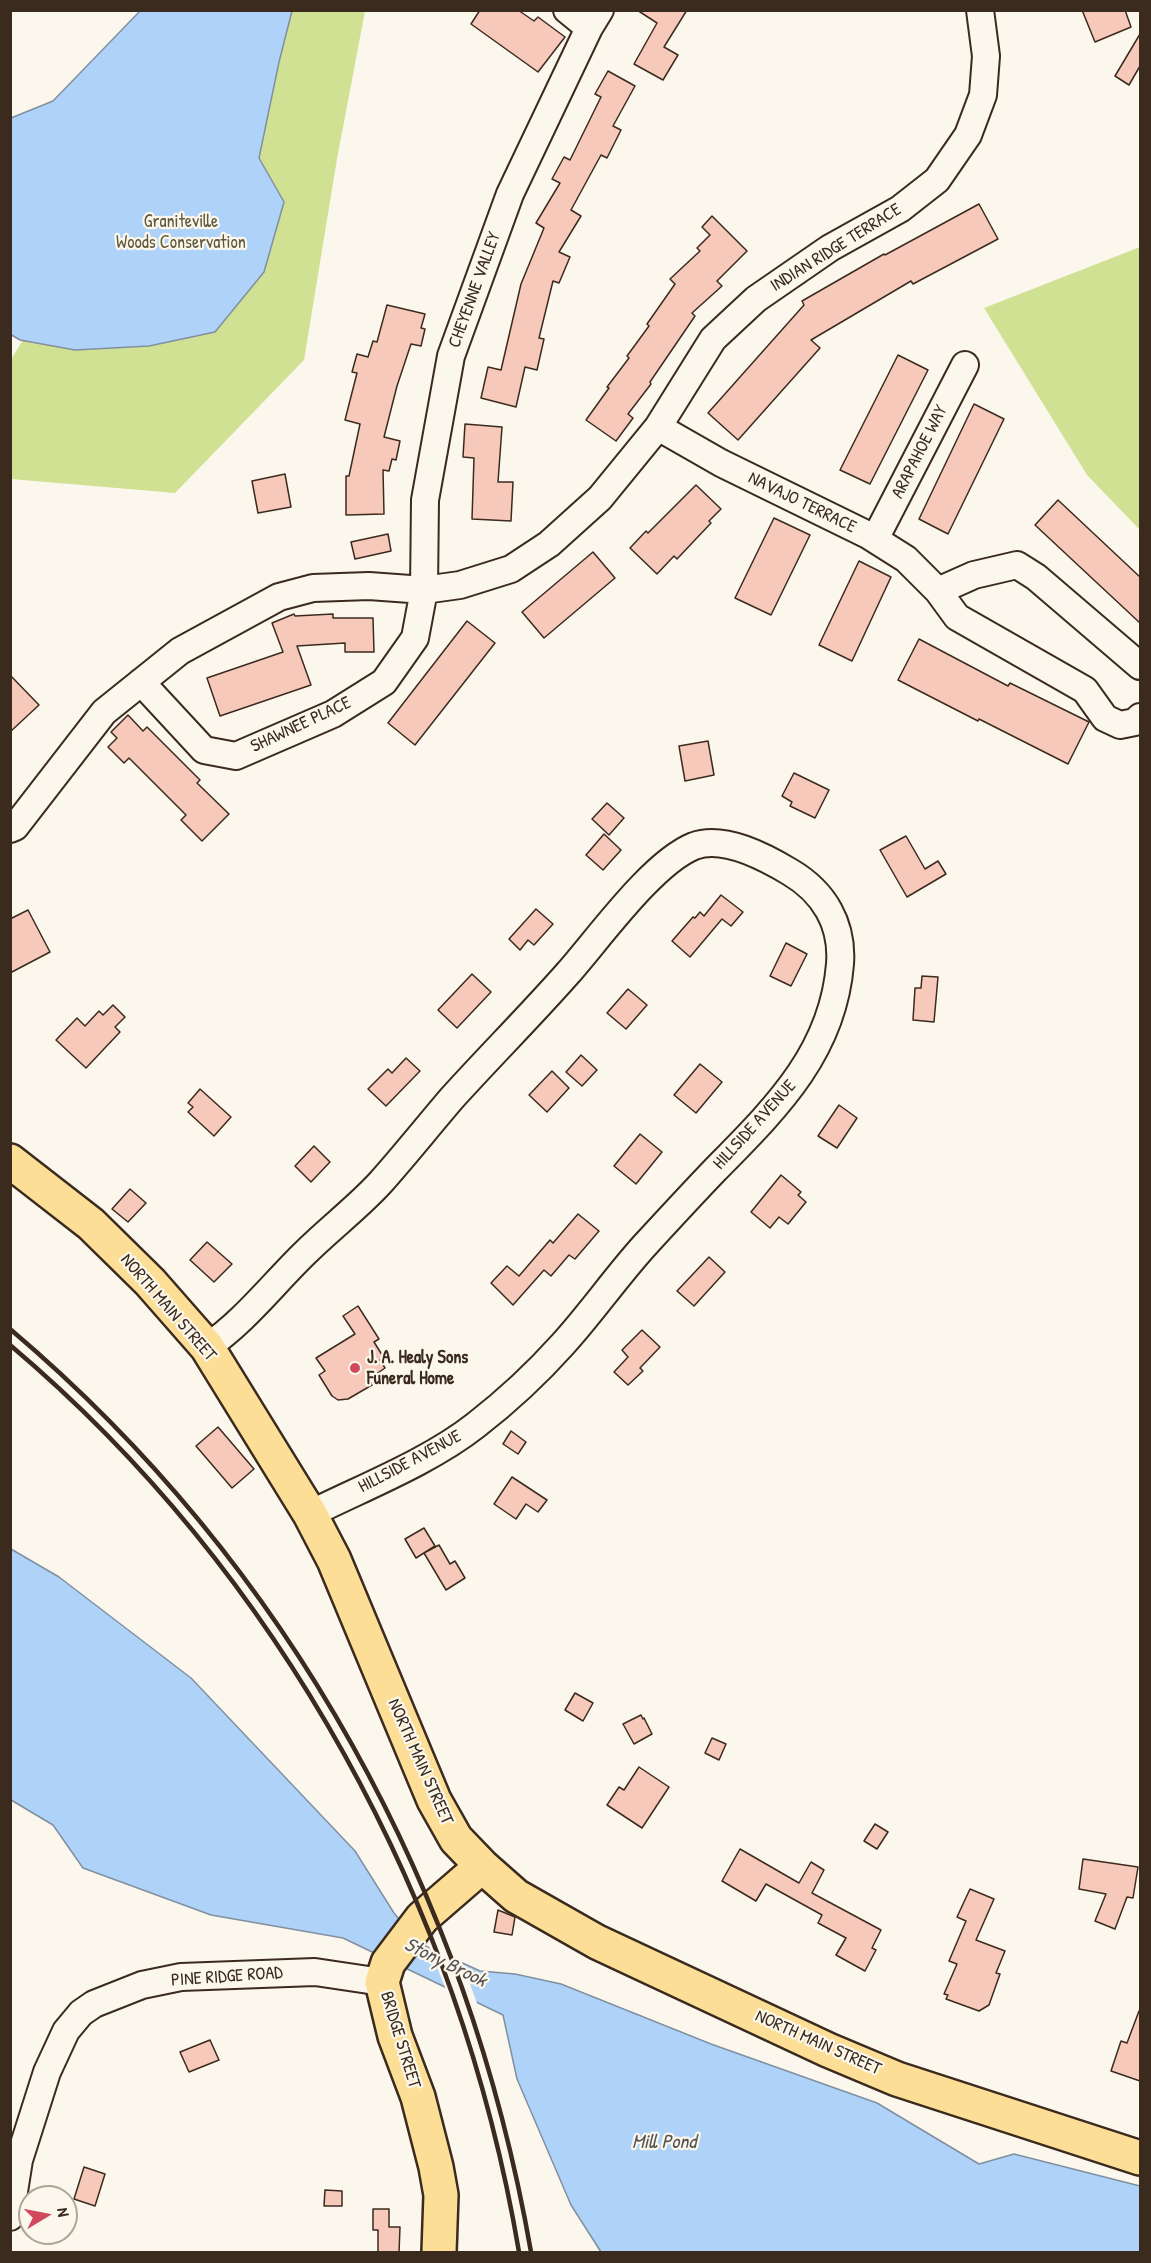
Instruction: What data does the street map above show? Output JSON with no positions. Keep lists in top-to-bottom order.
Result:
{
  "streets": {
    "main road": ["NORTH MAIN STREET", "BRIDGE STREET"],
    "street": [
      "INDIAN RIDGE TERRACE",
      "CHEYENNE VALLEY",
      "ARAPAHOE WAY",
      "NAVAJO TERRACE",
      "SHAWNEE PLACE",
      "HILLSIDE AVENUE",
      "PINE RIDGE ROAD"
    ]
  },
  "crossings": [
    ["INDIAN RIDGE TERRACE", "CHEYENNE VALLEY"],
    ["INDIAN RIDGE TERRACE", "NAVAJO TERRACE"],
    ["INDIAN RIDGE TERRACE", "SHAWNEE PLACE"],
    ["CHEYENNE VALLEY", "SHAWNEE PLACE"],
    ["ARAPAHOE WAY", "NAVAJO TERRACE"],
    ["HILLSIDE AVENUE", "NORTH MAIN STREET"],
    ["NORTH MAIN STREET", "BRIDGE STREET"],
    ["PINE RIDGE ROAD", "BRIDGE STREET"]
  ],
  "water": ["Stony Brook", "Mill Pond"],
  "parks": ["Graniteville Woods Conservation"],
  "places": ["J. A. Healy Sons Funeral Home"],
  "north": "right"
}
